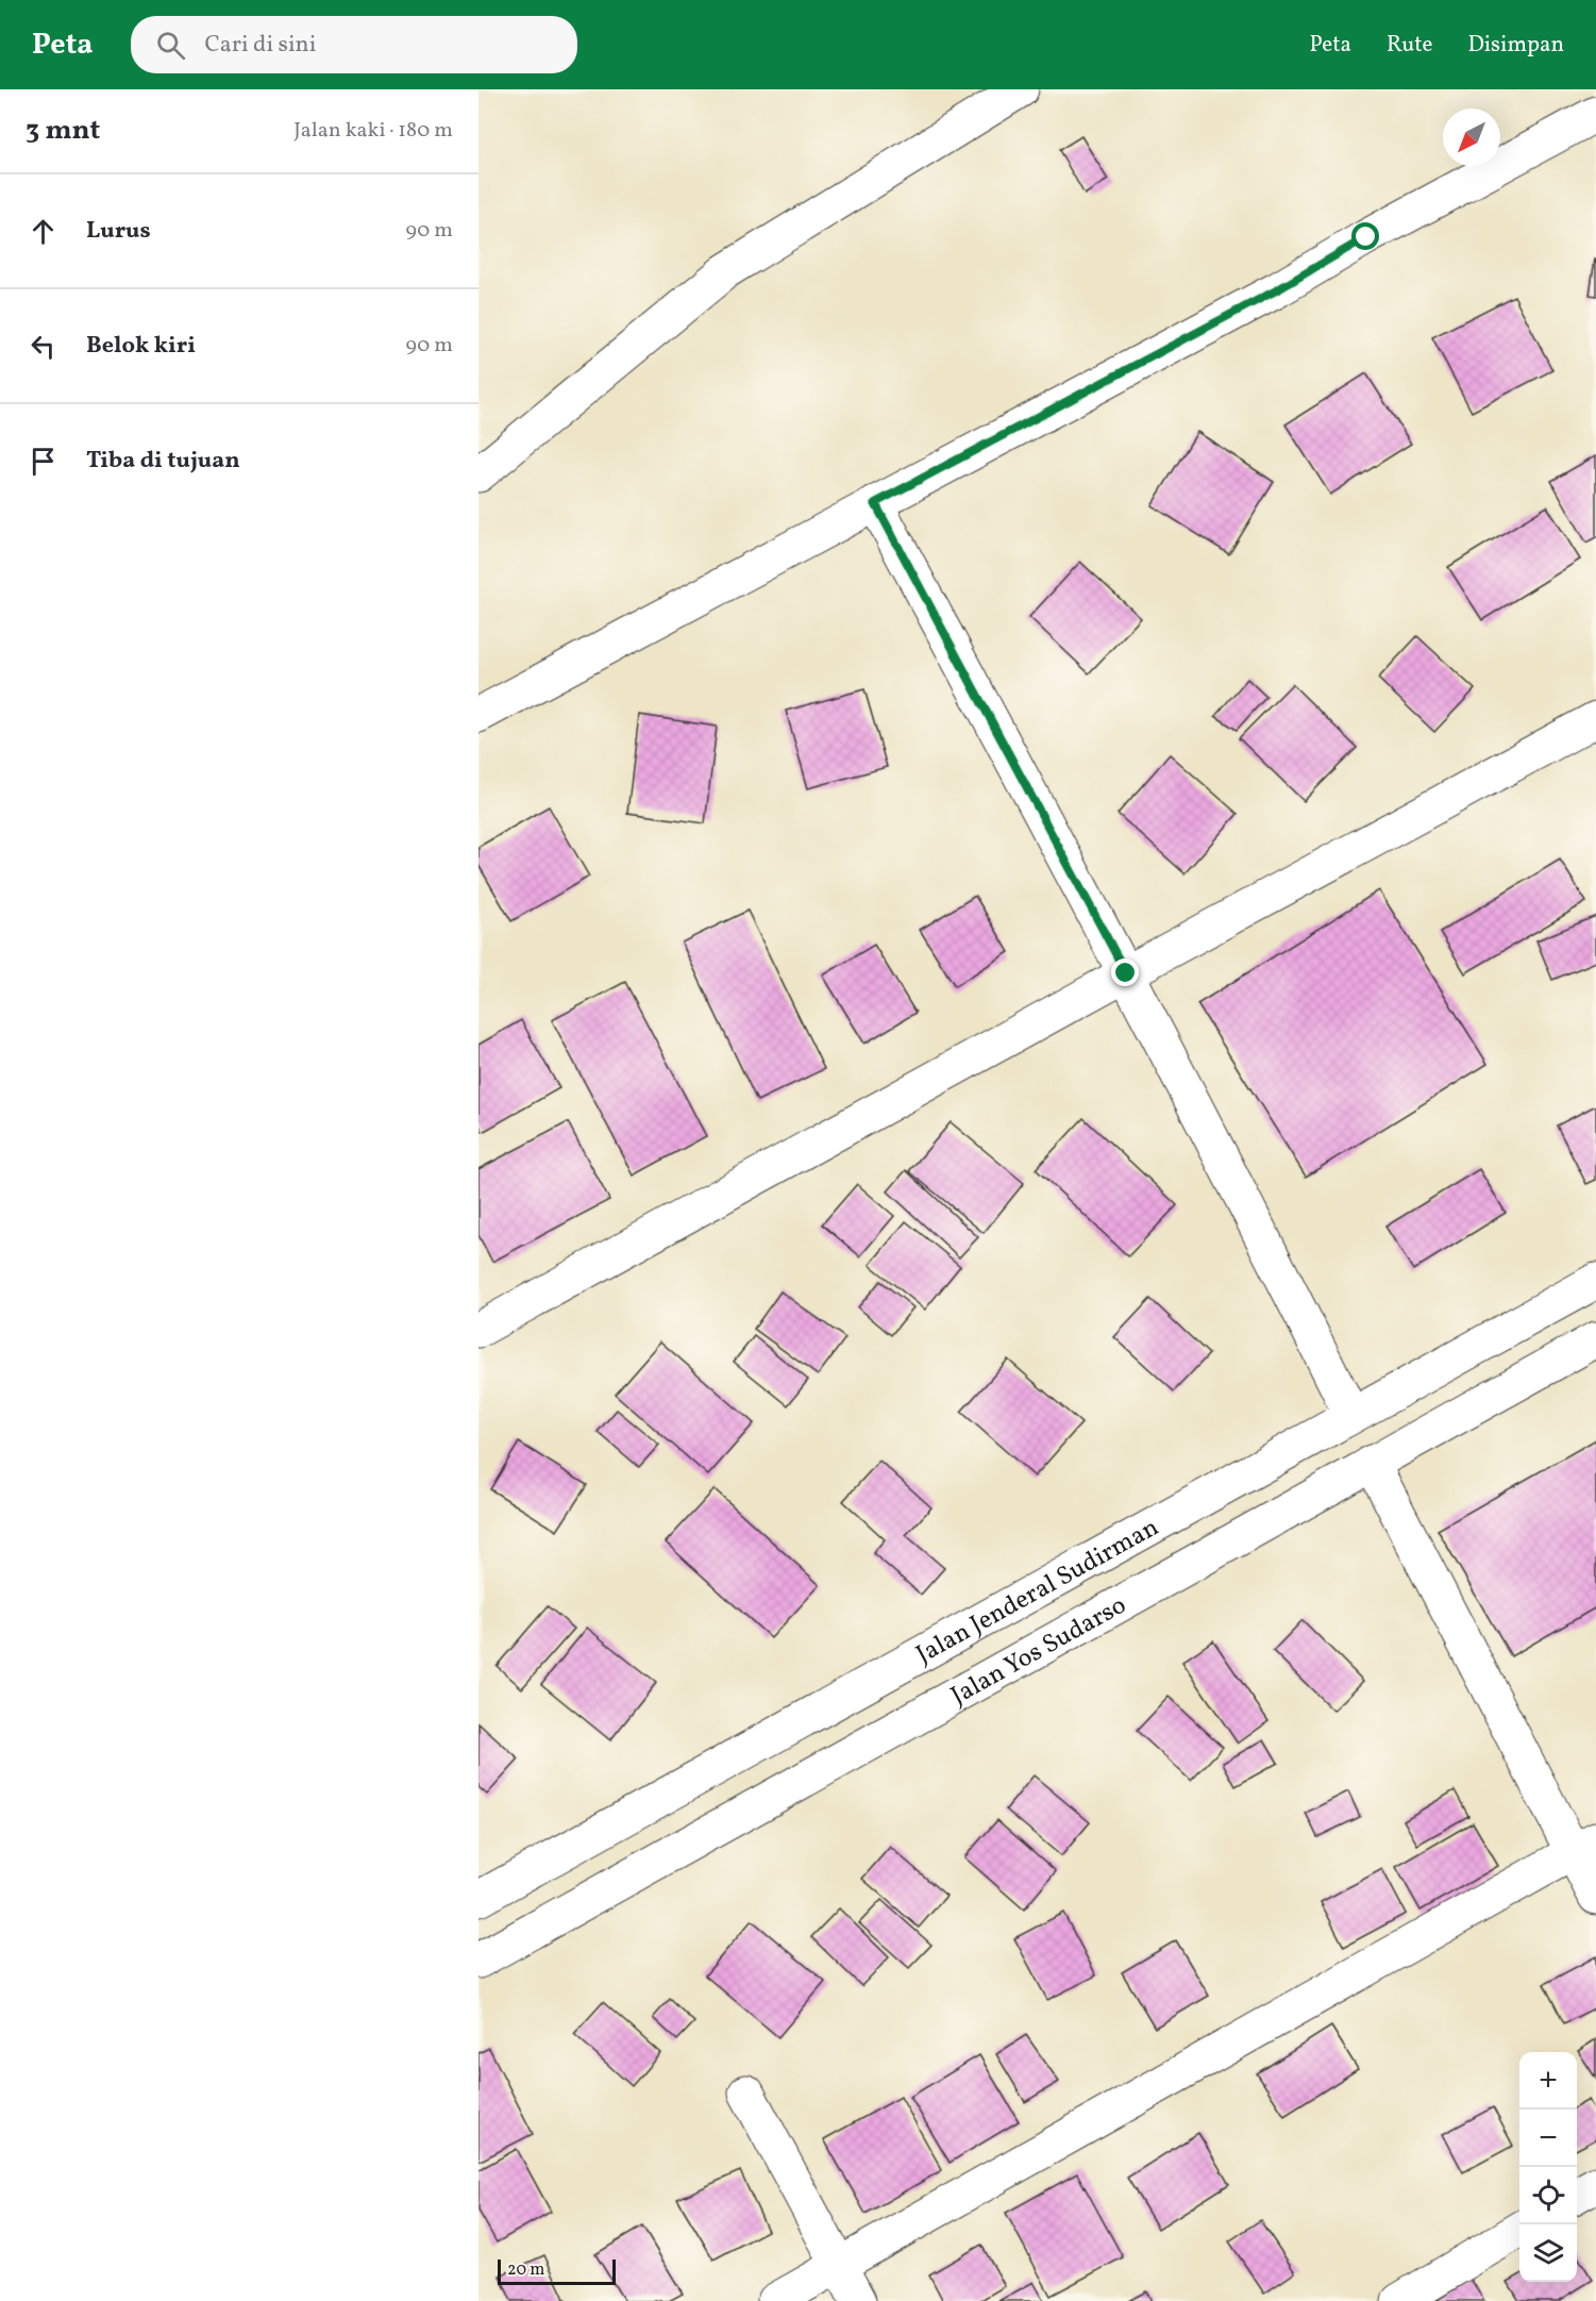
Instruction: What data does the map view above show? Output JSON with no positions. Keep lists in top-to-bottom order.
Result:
{
  "streets": {
    "main road": ["Jalan Jenderal Sudirman", "Jalan Yos Sudarso"]
  },
  "scale_bar": "20 m",
  "north": "bottom left",
  "page": {
    "header": "Peta",
    "search": "Cari di sini",
    "nav": ["Peta", "Rute", "Disimpan"],
    "heading": ["3 mnt", "Jalan kaki · 180 m"],
    "list": [
      ["Lurus", "90 m"],
      ["Belok kiri", "90 m"],
      "Tiba di tujuan"
    ],
    "map_buttons": ["+", "−"],
    "scale": "20 m"
  }
}
